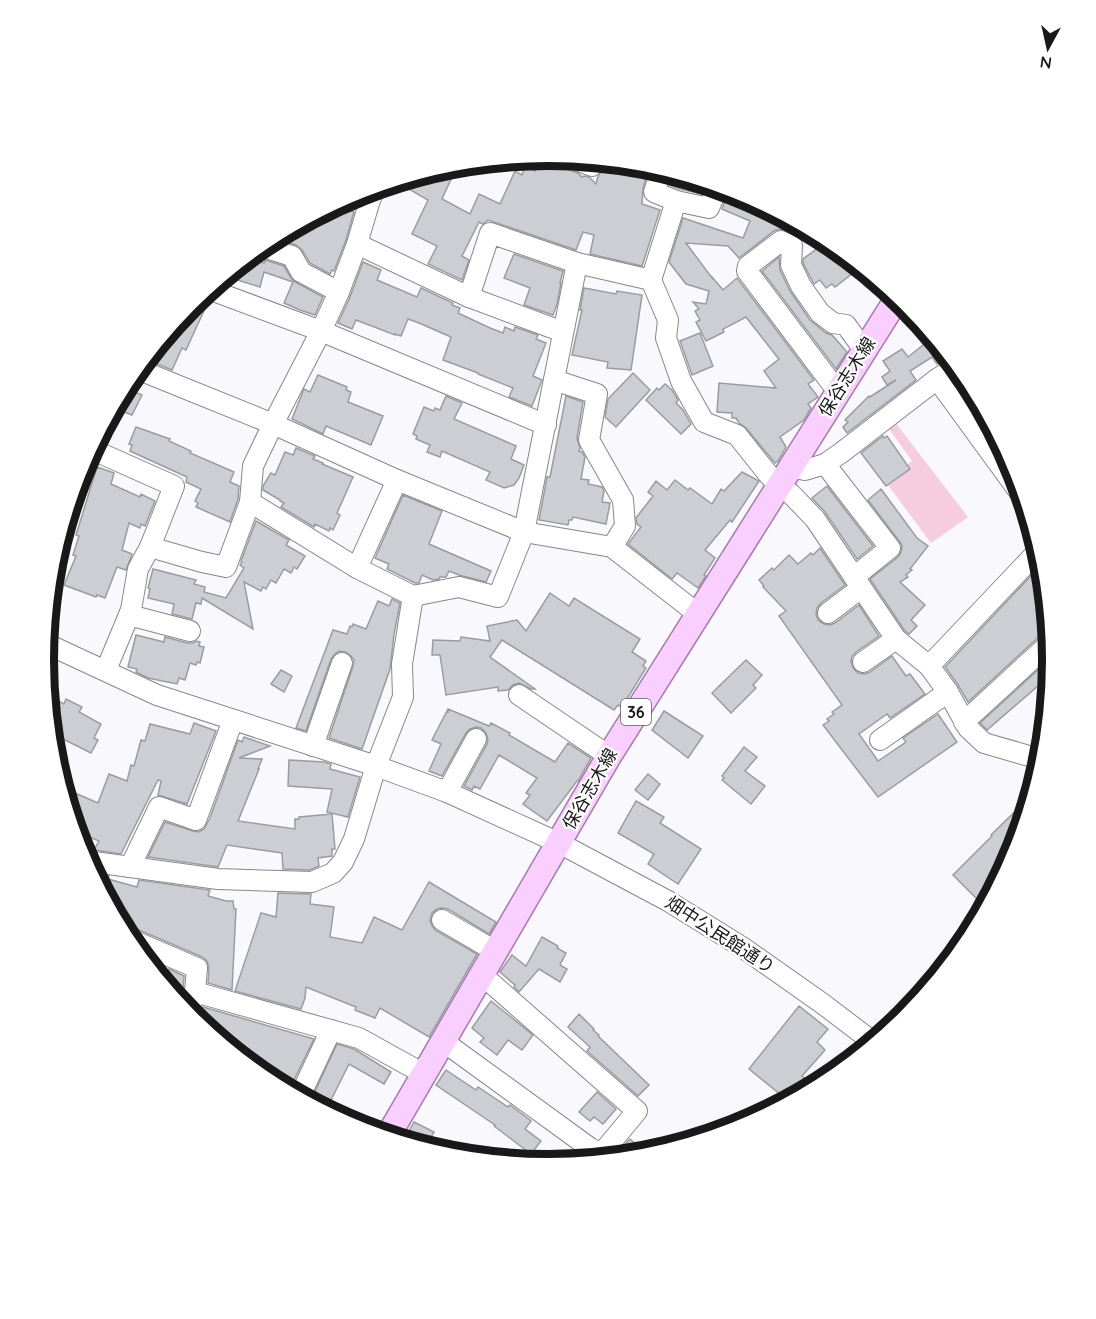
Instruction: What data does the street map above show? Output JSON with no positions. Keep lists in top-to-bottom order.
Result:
{
  "streets": {
    "main road": ["保谷志木線", "36"],
    "street": ["畑中公民館通り"]
  },
  "crossings": [
    ["保谷志木線", "畑中公民館通り"]
  ],
  "north": "bottom"
}
